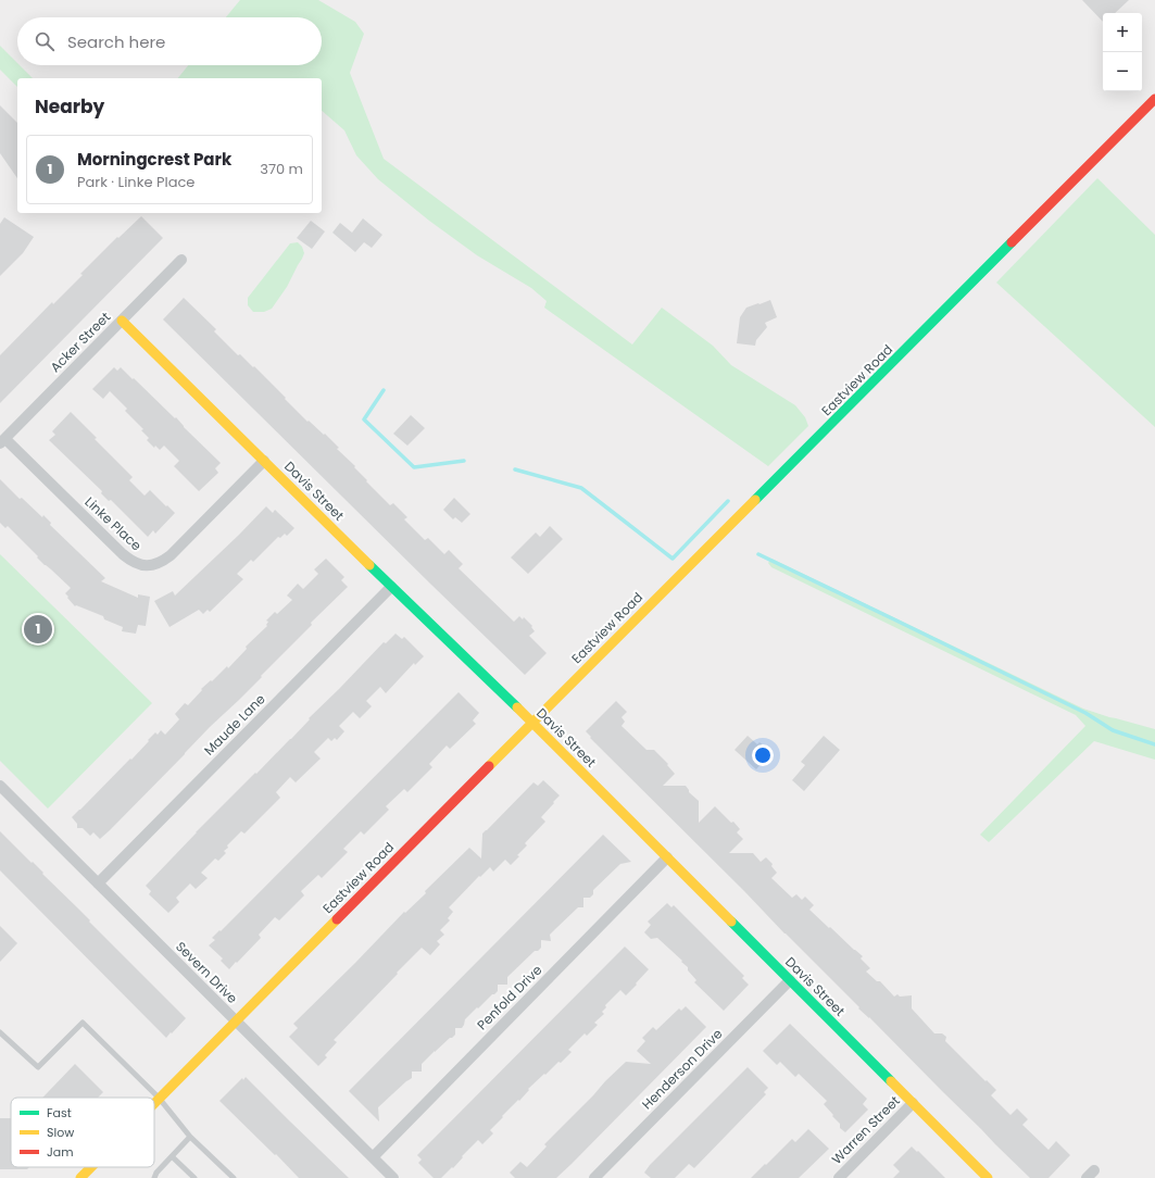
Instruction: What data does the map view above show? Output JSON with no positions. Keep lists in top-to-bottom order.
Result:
{
  "streets": {
    "street": [
      "Acker Street",
      "Eastview Road",
      "Davis Street",
      "Linke Place",
      "Maude Lane",
      "Severn Drive",
      "Penfold Drive",
      "Henderson Drive",
      "Warren Street"
    ]
  },
  "crossings": [
    ["Acker Street", "Davis Street"],
    ["Acker Street", "Linke Place"],
    ["Eastview Road", "Davis Street"],
    ["Eastview Road", "Severn Drive"],
    ["Davis Street", "Linke Place"],
    ["Davis Street", "Maude Lane"],
    ["Davis Street", "Penfold Drive"],
    ["Davis Street", "Henderson Drive"],
    ["Davis Street", "Warren Street"],
    ["Maude Lane", "Severn Drive"],
    ["Severn Drive", "Penfold Drive"]
  ],
  "legend": ["Fast", "Slow", "Jam"],
  "page": {
    "map_buttons": ["+", "−"],
    "search": "Search here",
    "heading": "Nearby",
    "list": [
      {
        "mark": "1",
        "name": "Morningcrest Park",
        "note": "Park · Linke Place",
        "value": "370 m"
      }
    ],
    "pins": "1"
  }
}
